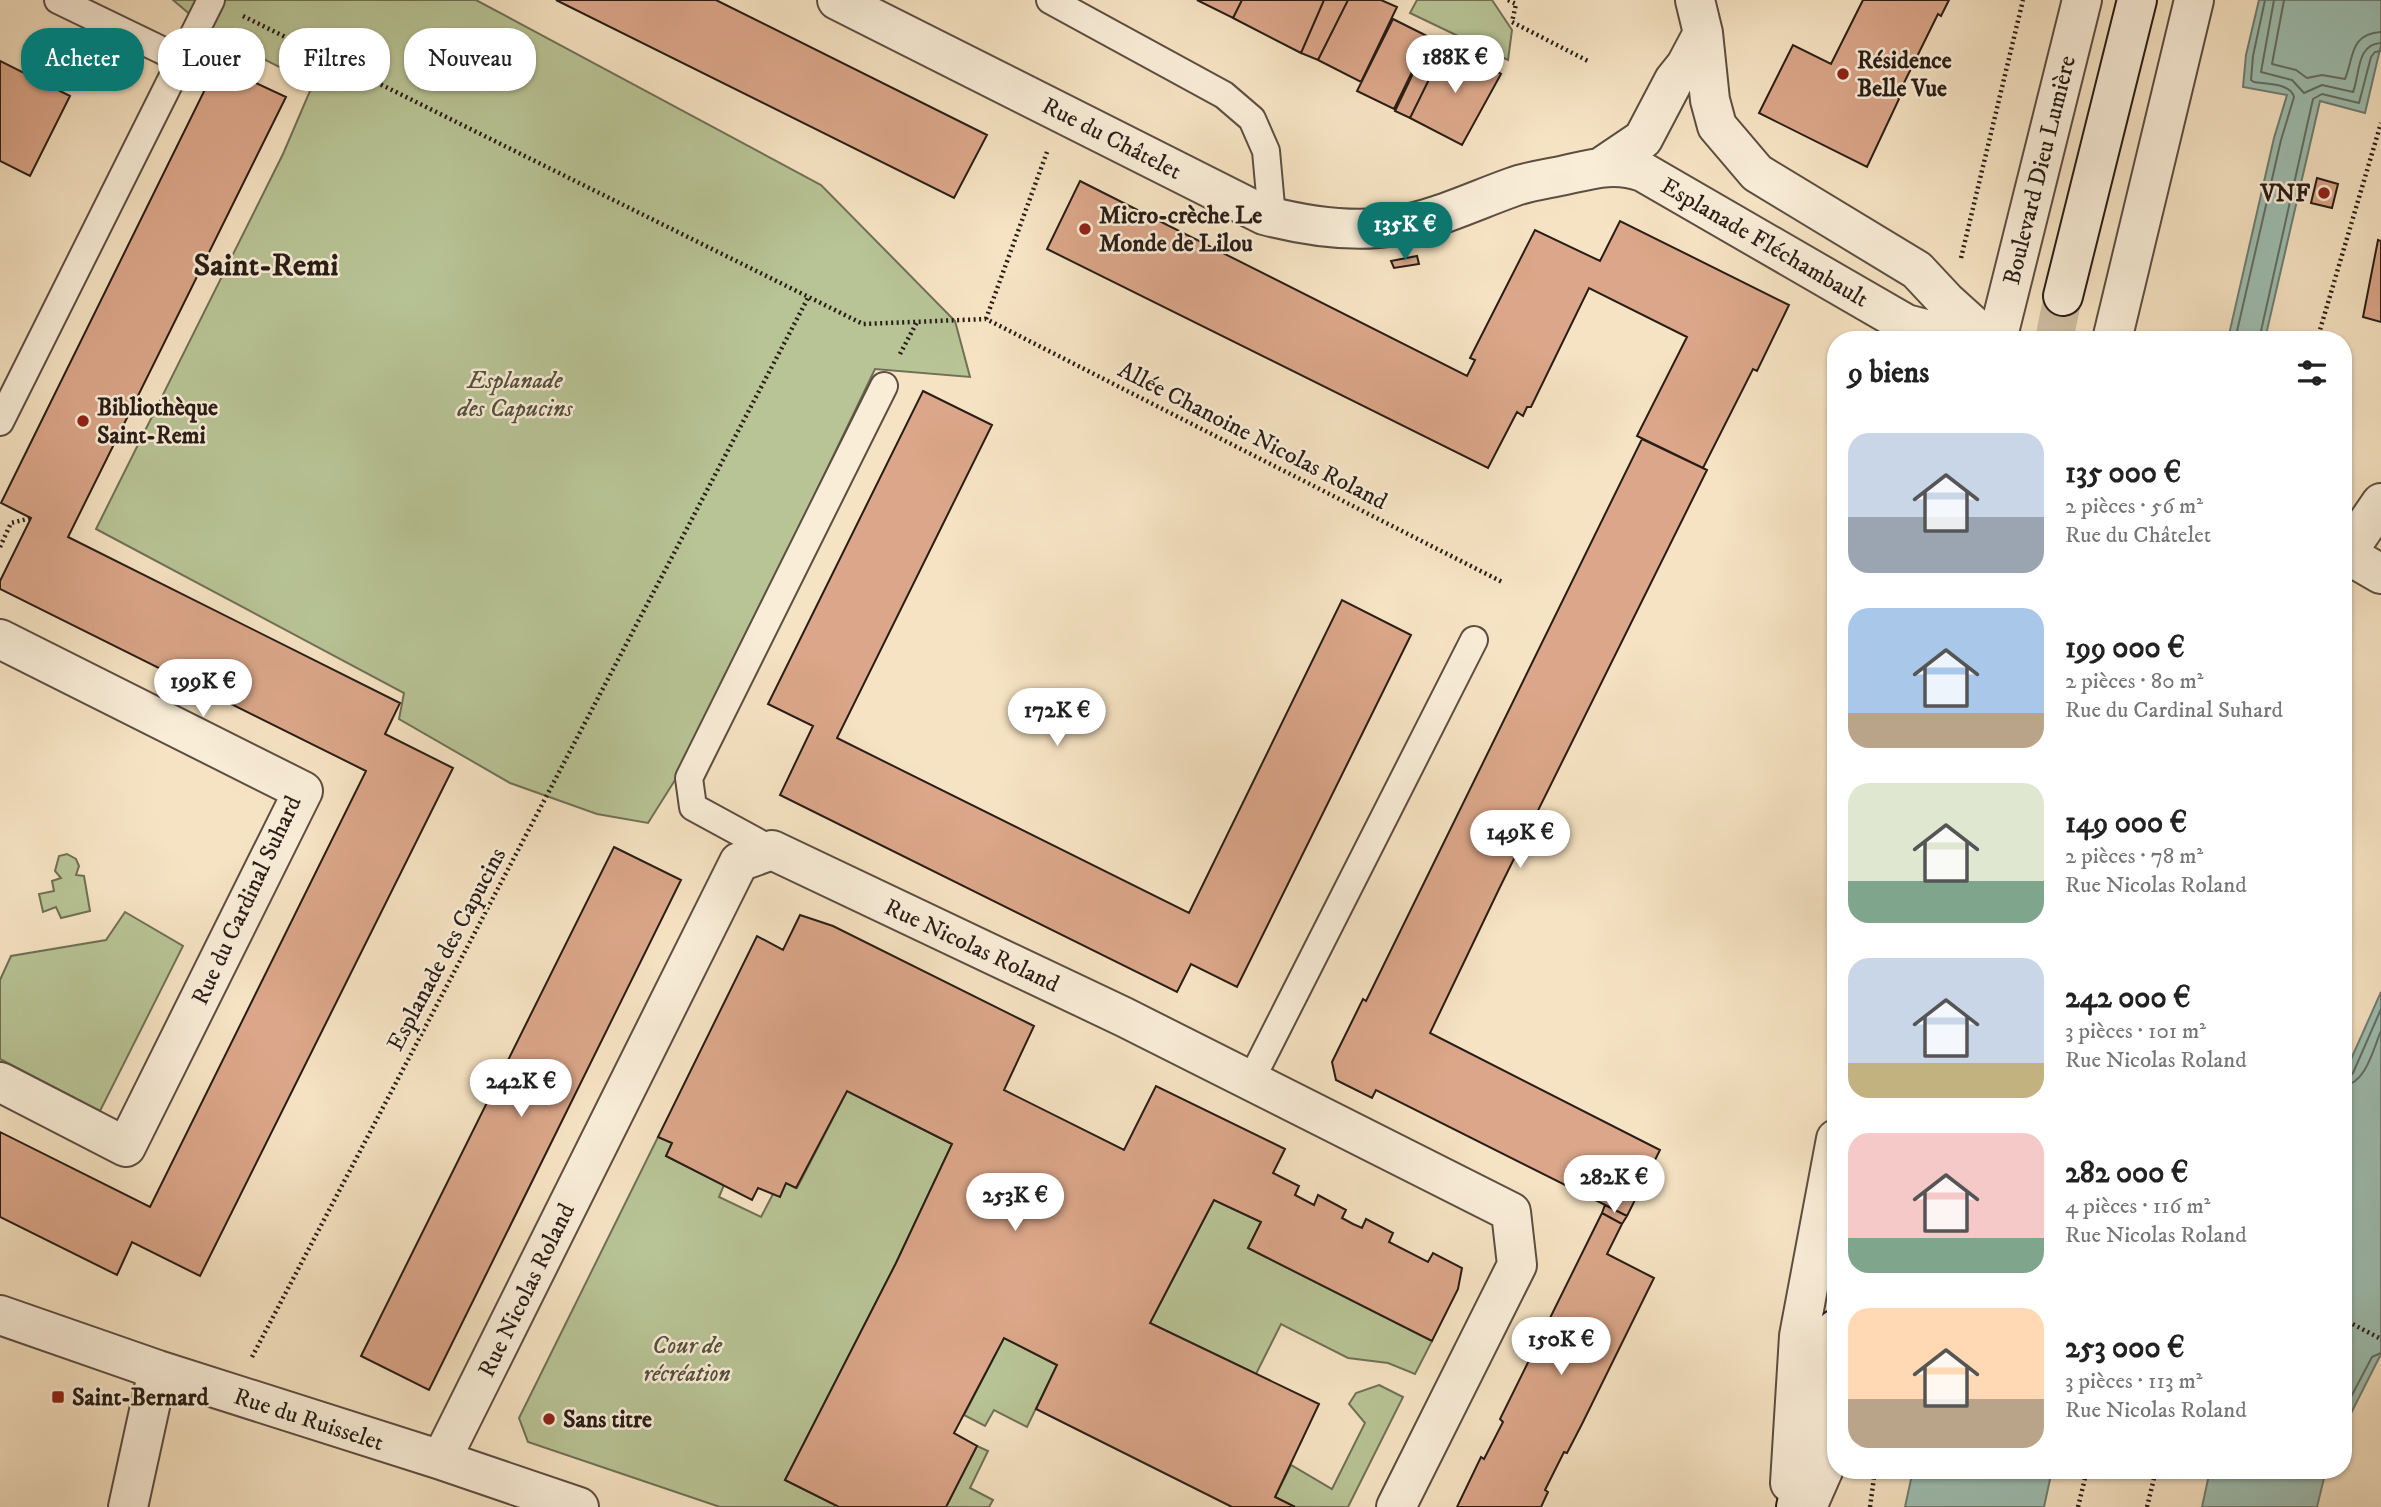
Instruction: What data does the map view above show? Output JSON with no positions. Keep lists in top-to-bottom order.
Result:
{
  "streets": {
    "street": [
      "Rue du Châtelet",
      "Boulevard Dieu Lumière",
      "Esplanade Fléchambault",
      "Rue du Cardinal Suhard",
      "Rue Nicolas Roland",
      "Rue du Ruisselet"
    ],
    "path": ["Allée Chanoine Nicolas Roland", "Esplanade des Capucins"]
  },
  "crossings": [
    ["Rue du Châtelet", "Esplanade Fléchambault"],
    ["Rue Nicolas Roland", "Rue du Ruisselet"],
    ["Esplanade des Capucins", "Rue du Ruisselet"]
  ],
  "districts": ["Saint-Remi"],
  "parks": ["Esplanade des Capucins", "Cour de récréation"],
  "places": {
    "other": [
      "Résidence Belle Vue",
      "VNF",
      "Micro-crèche Le Monde de Lilou",
      "Bibliothèque Saint-Remi",
      "Sans titre"
    ],
    "transit": ["Saint-Bernard"]
  },
  "page": {
    "chip": [
      "Acheter",
      "Louer",
      "Filtres",
      "Nouveau"
    ],
    "price": [
      "188K €",
      "135K €",
      "199K €",
      "172K €",
      "149K €",
      "242K €",
      "282K €",
      "253K €",
      "150K €"
    ],
    "heading": "9 biens",
    "list": [
      {
        "name": "135 000 €",
        "note": "2 pièces · 56 m² · Rue du Châtelet"
      },
      {
        "name": "199 000 €",
        "note": "2 pièces · 80 m² · Rue du Cardinal Suhard"
      },
      {
        "name": "149 000 €",
        "note": "2 pièces · 78 m² · Rue Nicolas Roland"
      },
      {
        "name": "242 000 €",
        "note": "3 pièces · 101 m² · Rue Nicolas Roland"
      },
      {
        "name": "282 000 €",
        "note": "4 pièces · 116 m² · Rue Nicolas Roland"
      },
      {
        "name": "253 000 €",
        "note": "3 pièces · 113 m² · Rue Nicolas Roland"
      }
    ]
  }
}
